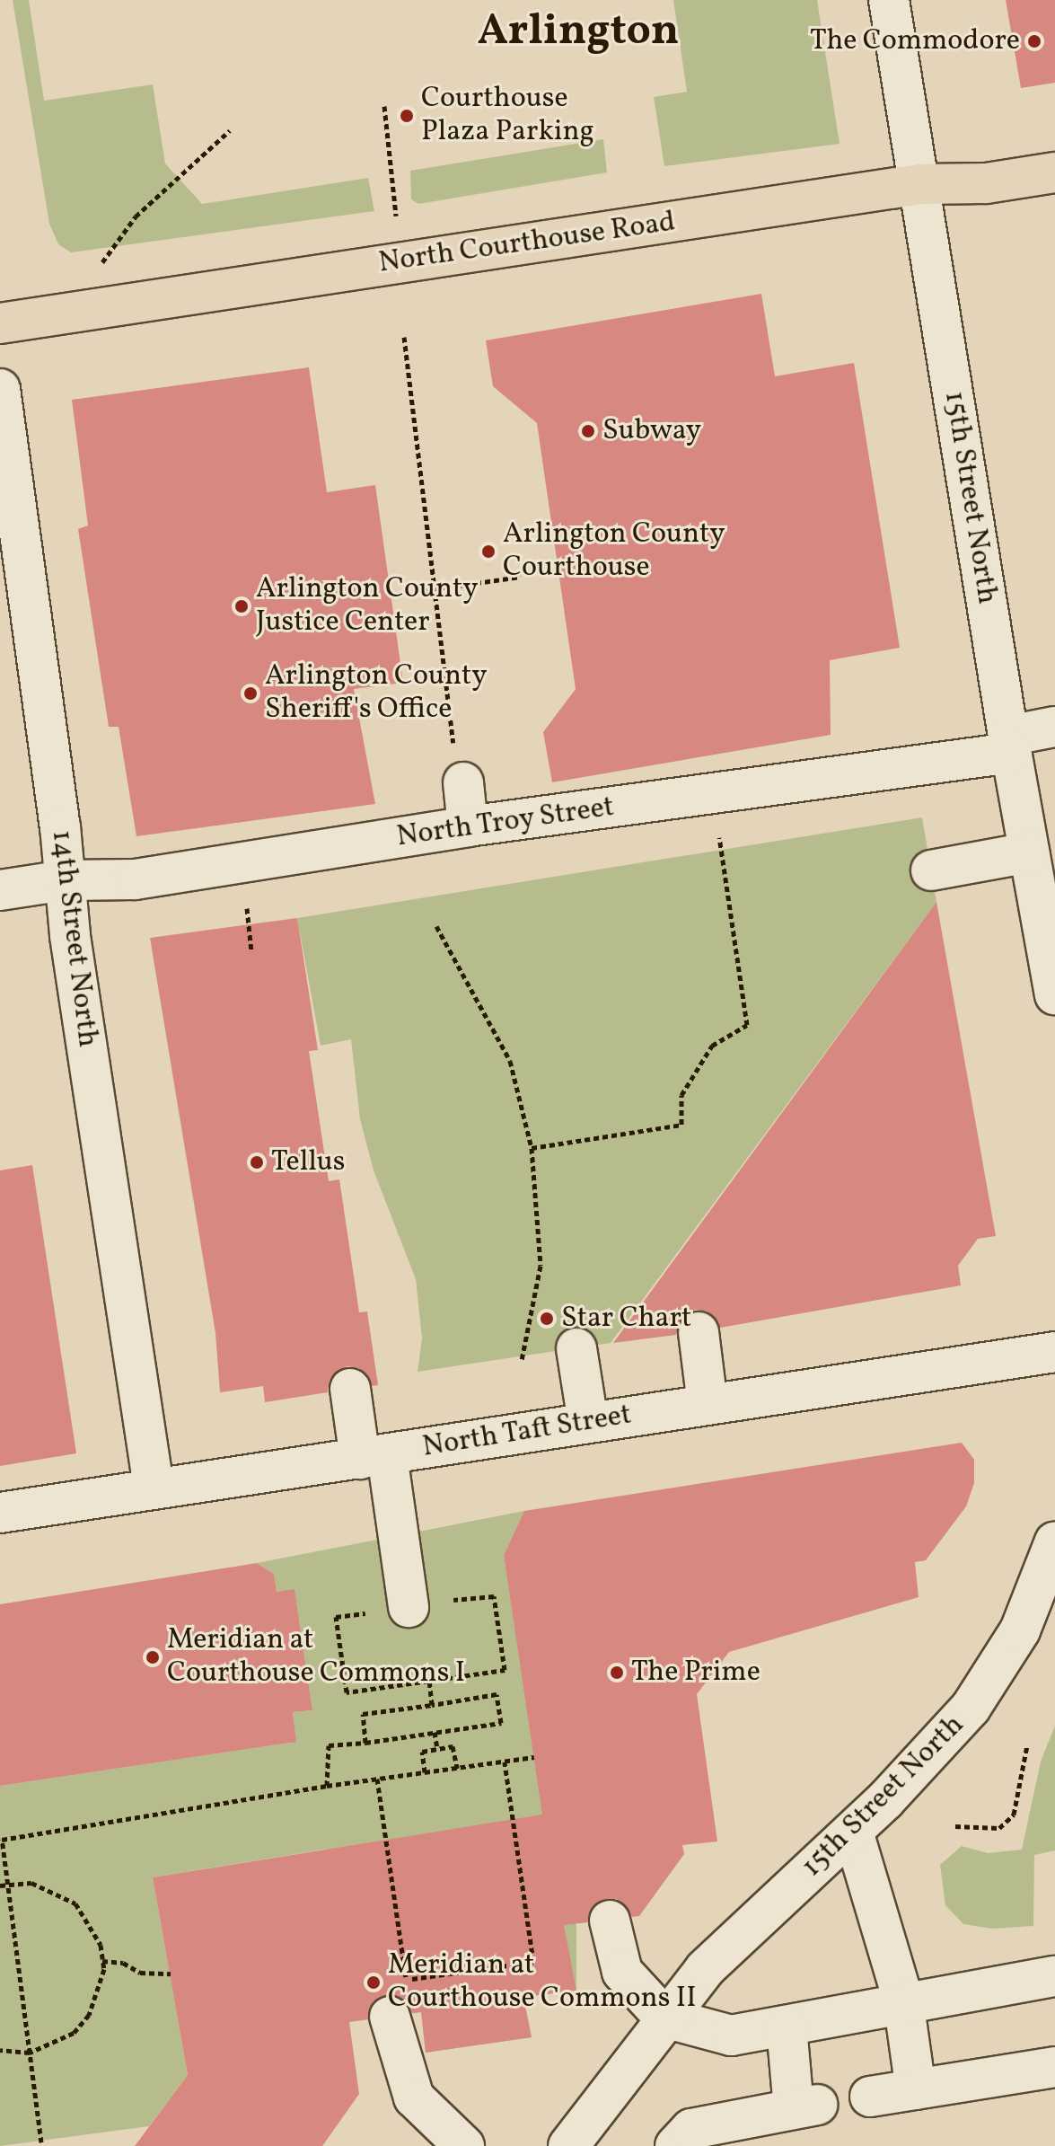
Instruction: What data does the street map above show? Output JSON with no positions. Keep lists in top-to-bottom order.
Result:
{
  "streets": {
    "main road": ["North Courthouse Road"],
    "street": [
      "15th Street North",
      "North Troy Street",
      "14th Street North",
      "North Taft Street"
    ]
  },
  "crossings": [
    ["North Courthouse Road", "15th Street North"],
    ["15th Street North", "North Troy Street"],
    ["North Troy Street", "14th Street North"],
    ["14th Street North", "North Taft Street"]
  ],
  "districts": ["Arlington"],
  "places": [
    "The Commodore",
    "Courthouse Plaza Parking",
    "Subway",
    "Arlington County Courthouse",
    "Arlington County Justice Center",
    "Arlington County Sheriff's Office",
    "Tellus",
    "Star Chart",
    "Meridian at Courthouse Commons I",
    "The Prime",
    "Meridian at Courthouse Commons II"
  ]
}
